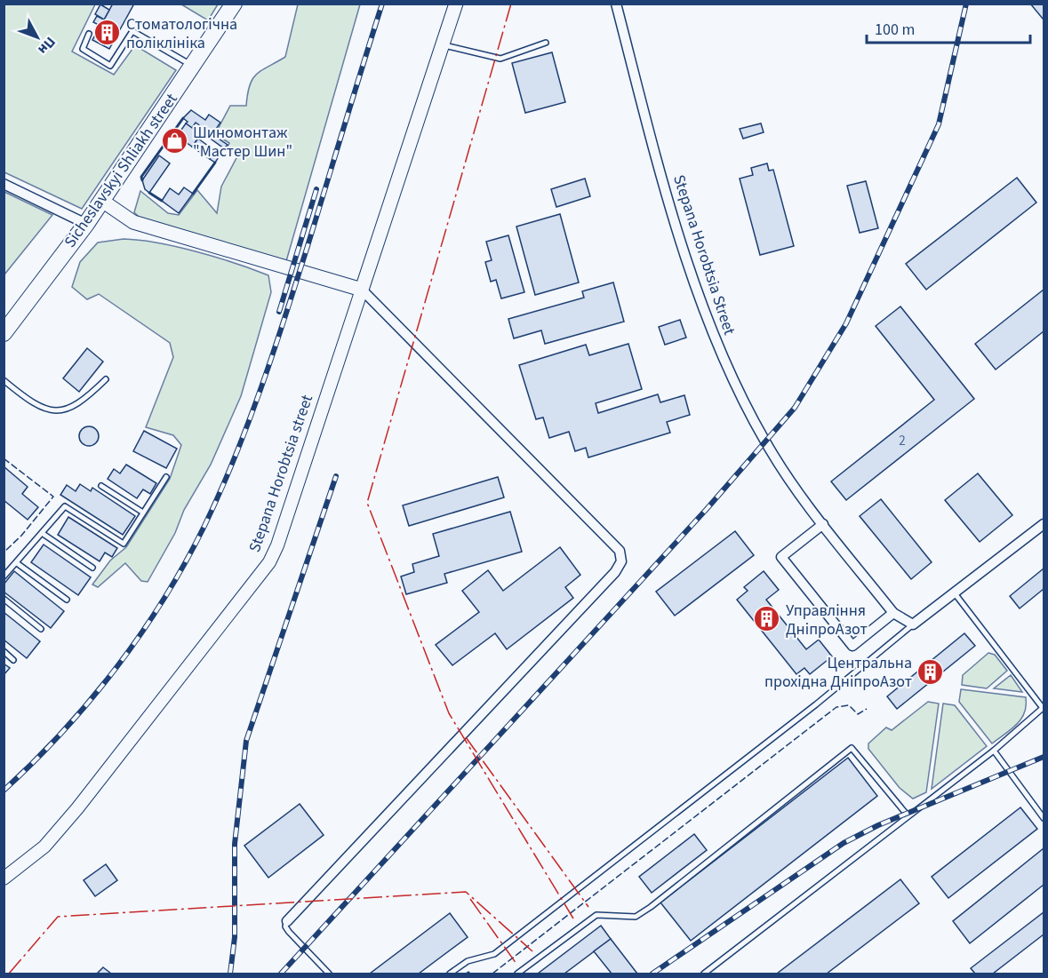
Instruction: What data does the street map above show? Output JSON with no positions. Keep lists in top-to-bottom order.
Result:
{
  "streets": {
    "main road": ["Sicheslavskyi Shliakh street", "Stepana Horobtsia street"],
    "street": ["Stepana Horobtsia Street"]
  },
  "places": {
    "building": ["Стоматологічна поліклініка", "Управління ДніпроАзот", "Центральна прохідна ДніпроАзот"],
    "shop": ["Шиномонтаж \"Мастер Шин\""]
  },
  "house_numbers": ["2"],
  "scale_bar": "100 m",
  "north": "bottom right"
}
